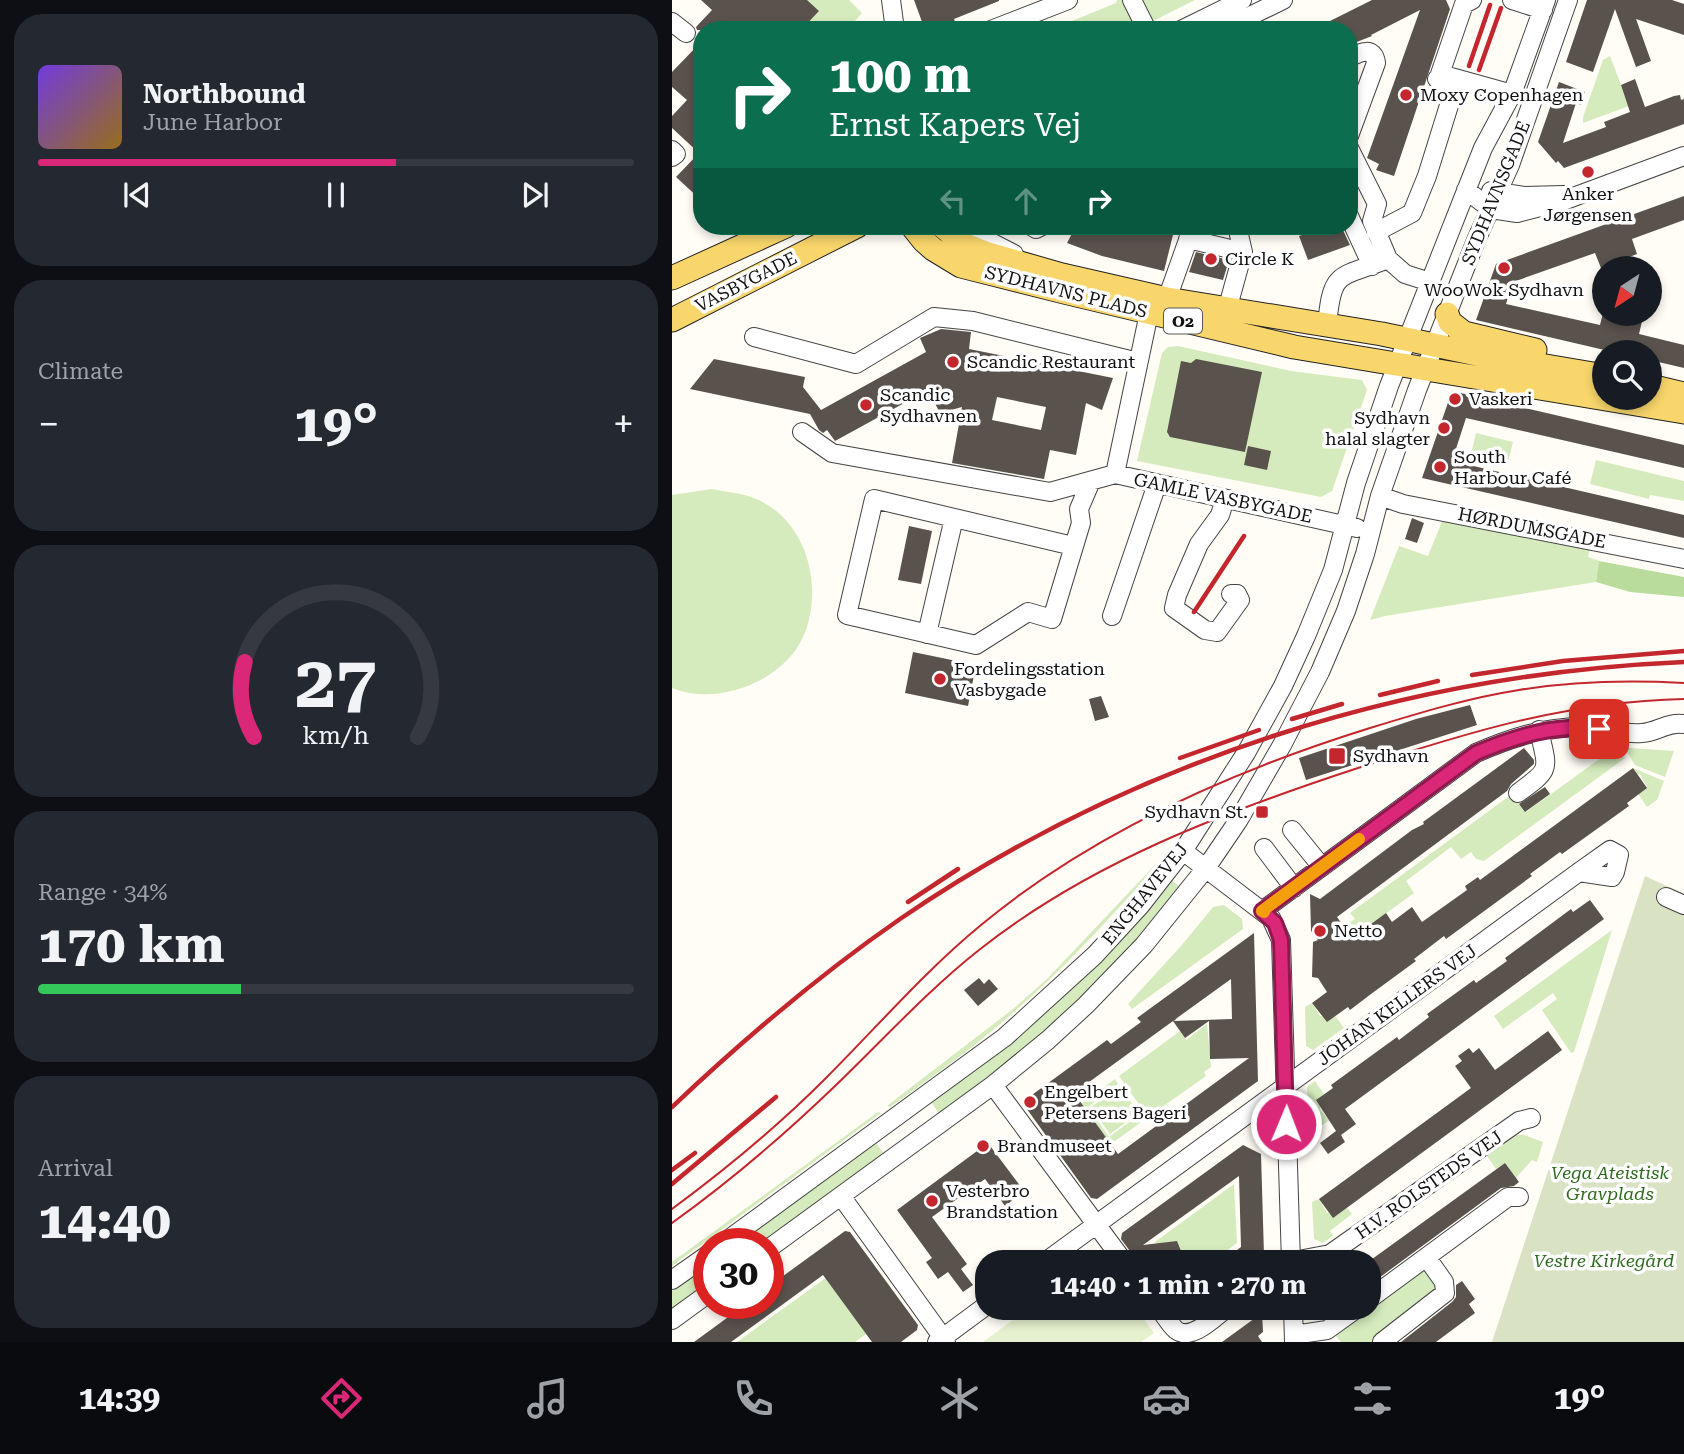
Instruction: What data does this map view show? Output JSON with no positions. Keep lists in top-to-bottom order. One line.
{"streets":{"main road":["VASBYGADE","SYDHAVNS PLADS","O2"],"street":["SYDHAVNSGADE","GAMLE VASBYGADE","HØRDUMSGADE","ENGHAVEVEJ","JOHAN KELLERS VEJ","H.V. ROLSTEDS VEJ"]},"crossings":[["SYDHAVNSGADE","SYDHAVNS PLADS"],["SYDHAVNSGADE","O2"],["SYDHAVNSGADE","ENGHAVEVEJ"],["SYDHAVNS PLADS","O2"],["SYDHAVNS PLADS","GAMLE VASBYGADE"],["SYDHAVNS PLADS","ENGHAVEVEJ"],["O2","ENGHAVEVEJ"],["GAMLE VASBYGADE","ENGHAVEVEJ"],["HØRDUMSGADE","ENGHAVEVEJ"]],"parks":["Vega Ateistisk Gravplads","Vestre Kirkegård"],"places":{"other":["Moxy Copenhagen","Anker Jørgensen","Circle K","WooWok Sydhavn","Scandic Restaurant","Vaskeri","Scandic Sydhavnen","Sydhavn halal slagter","South Harbour Café","Fordelingsstation Vasbygade","Netto","Engelbert Petersens Bageri","Brandmuseet","Vesterbro Brandstation"],"transit":["Sydhavn","Sydhavn St."]},"north":"bottom left","page":{"turn":["100 m","Ernst Kapers Vej"],"song":["Northbound","June Harbor"],"tile":["Climate",["Range · 34%","170 km"],["Arrival","14:40"]],"heat":["−","19°","+"],"limit":"30","trip":"14:40 · 1 min · 270 m","tabs":["14:39","19°"],"gauge":["27","km/h"]}}
